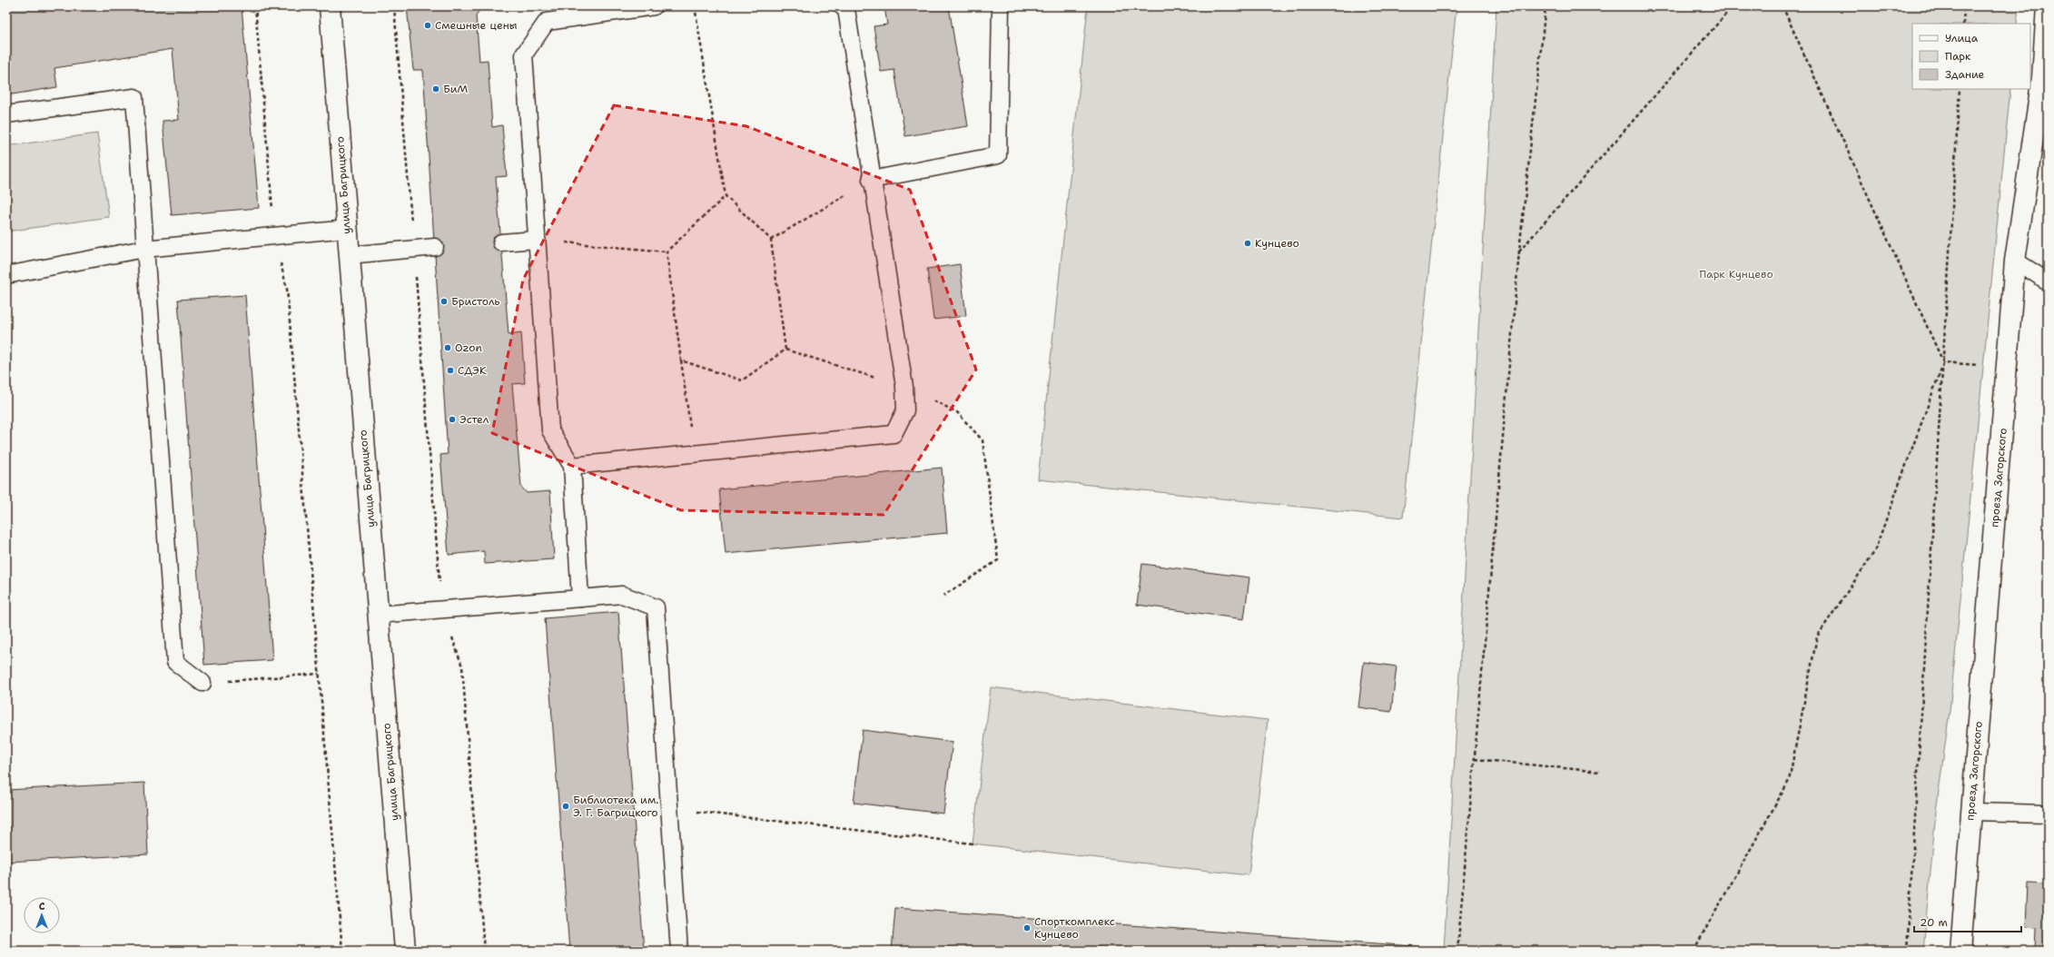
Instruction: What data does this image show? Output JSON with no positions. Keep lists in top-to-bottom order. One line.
{"streets":{"street":["улица Багрицкого","проезд Загорского"]},"parks":["Парк Кунцево"],"places":["Смешные цены","БиМ","Кунцево","Бристоль","Ozon","СДЭК","Эстел","Библиотека им. Э. Г. Багрицкого","Спорткомплекс Кунцево"],"legend":["Улица","Парк","Здание"],"scale_bar":"20 m","north":"top"}
